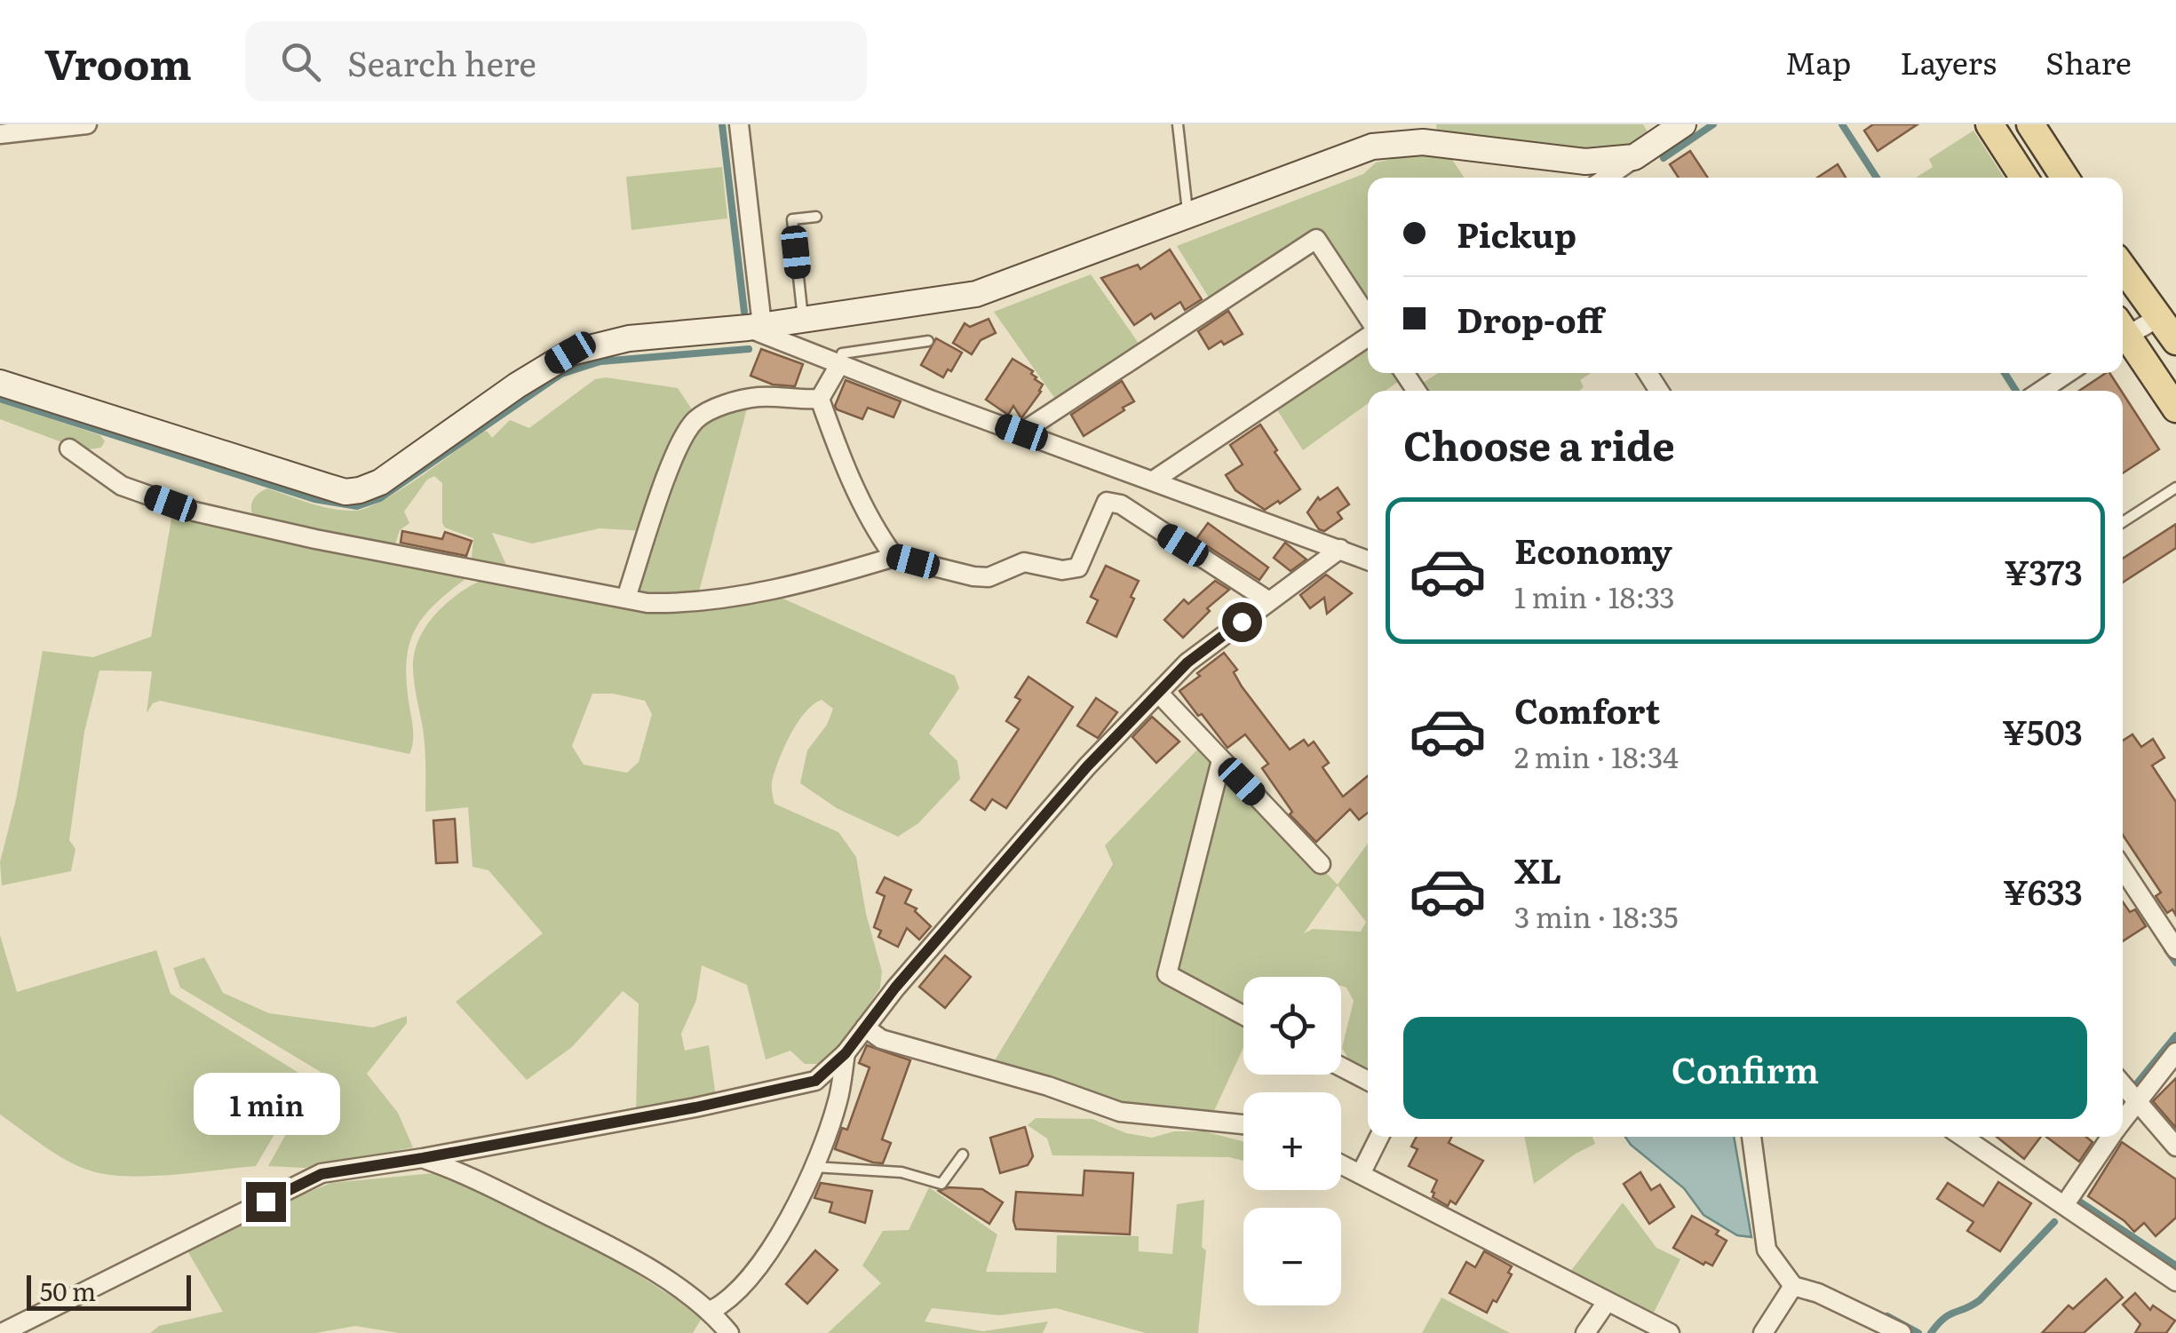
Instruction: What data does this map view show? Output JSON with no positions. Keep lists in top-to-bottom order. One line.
{"scale_bar":"50 m","page":{"header":"Vroom","search":"Search here","nav":["Map","Layers","Share"],"banner":["Pickup","Drop-off"],"heading":"Choose a ride","list":[{"name":"Economy","note":"1 min · 18:33","value":"¥373"},{"name":"Comfort","note":"2 min · 18:34","value":"¥503"},{"name":"XL","note":"3 min · 18:35","value":"¥633"}],"map_buttons":["+","−"],"buttons":"Confirm","bubble":"1 min","scale":"50 m"}}
